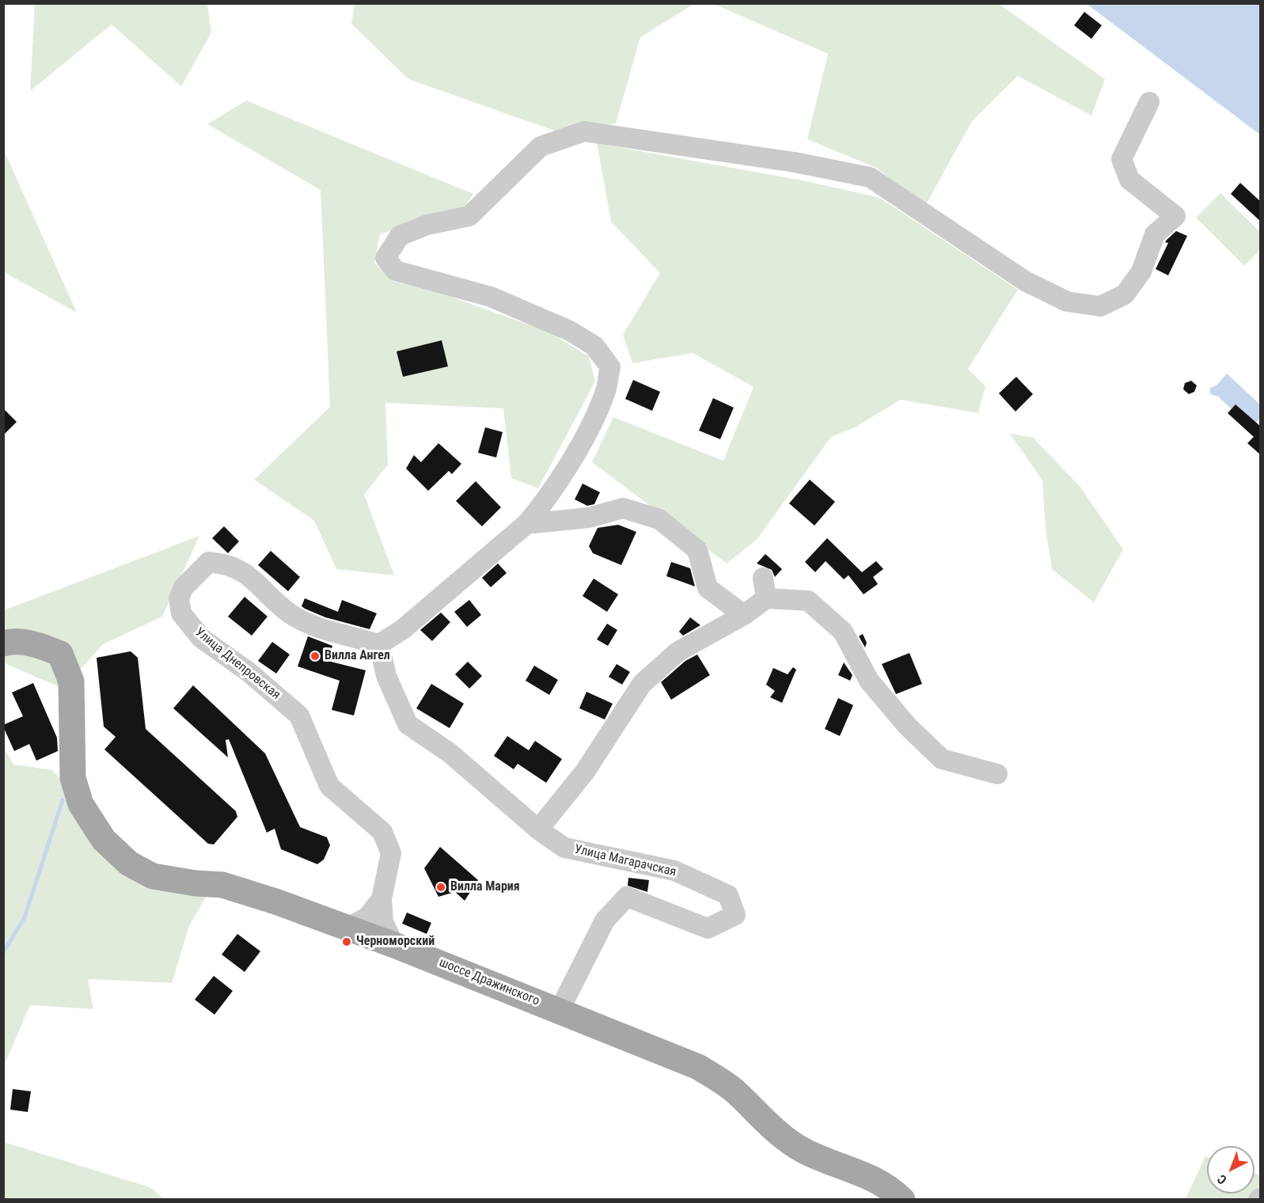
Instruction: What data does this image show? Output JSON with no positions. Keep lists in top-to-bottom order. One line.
{"streets":{"main road":["шоссе Дражинского"],"street":["Улица Днепровская","Улица Магарачская"]},"crossings":[["Улица Днепровская","Улица Магарачская"],["Улица Днепровская","шоссе Дражинского"],["Улица Магарачская","шоссе Дражинского"]],"places":["Вилла Ангел","Вилла Мария","Черноморский"],"north":"bottom left"}
